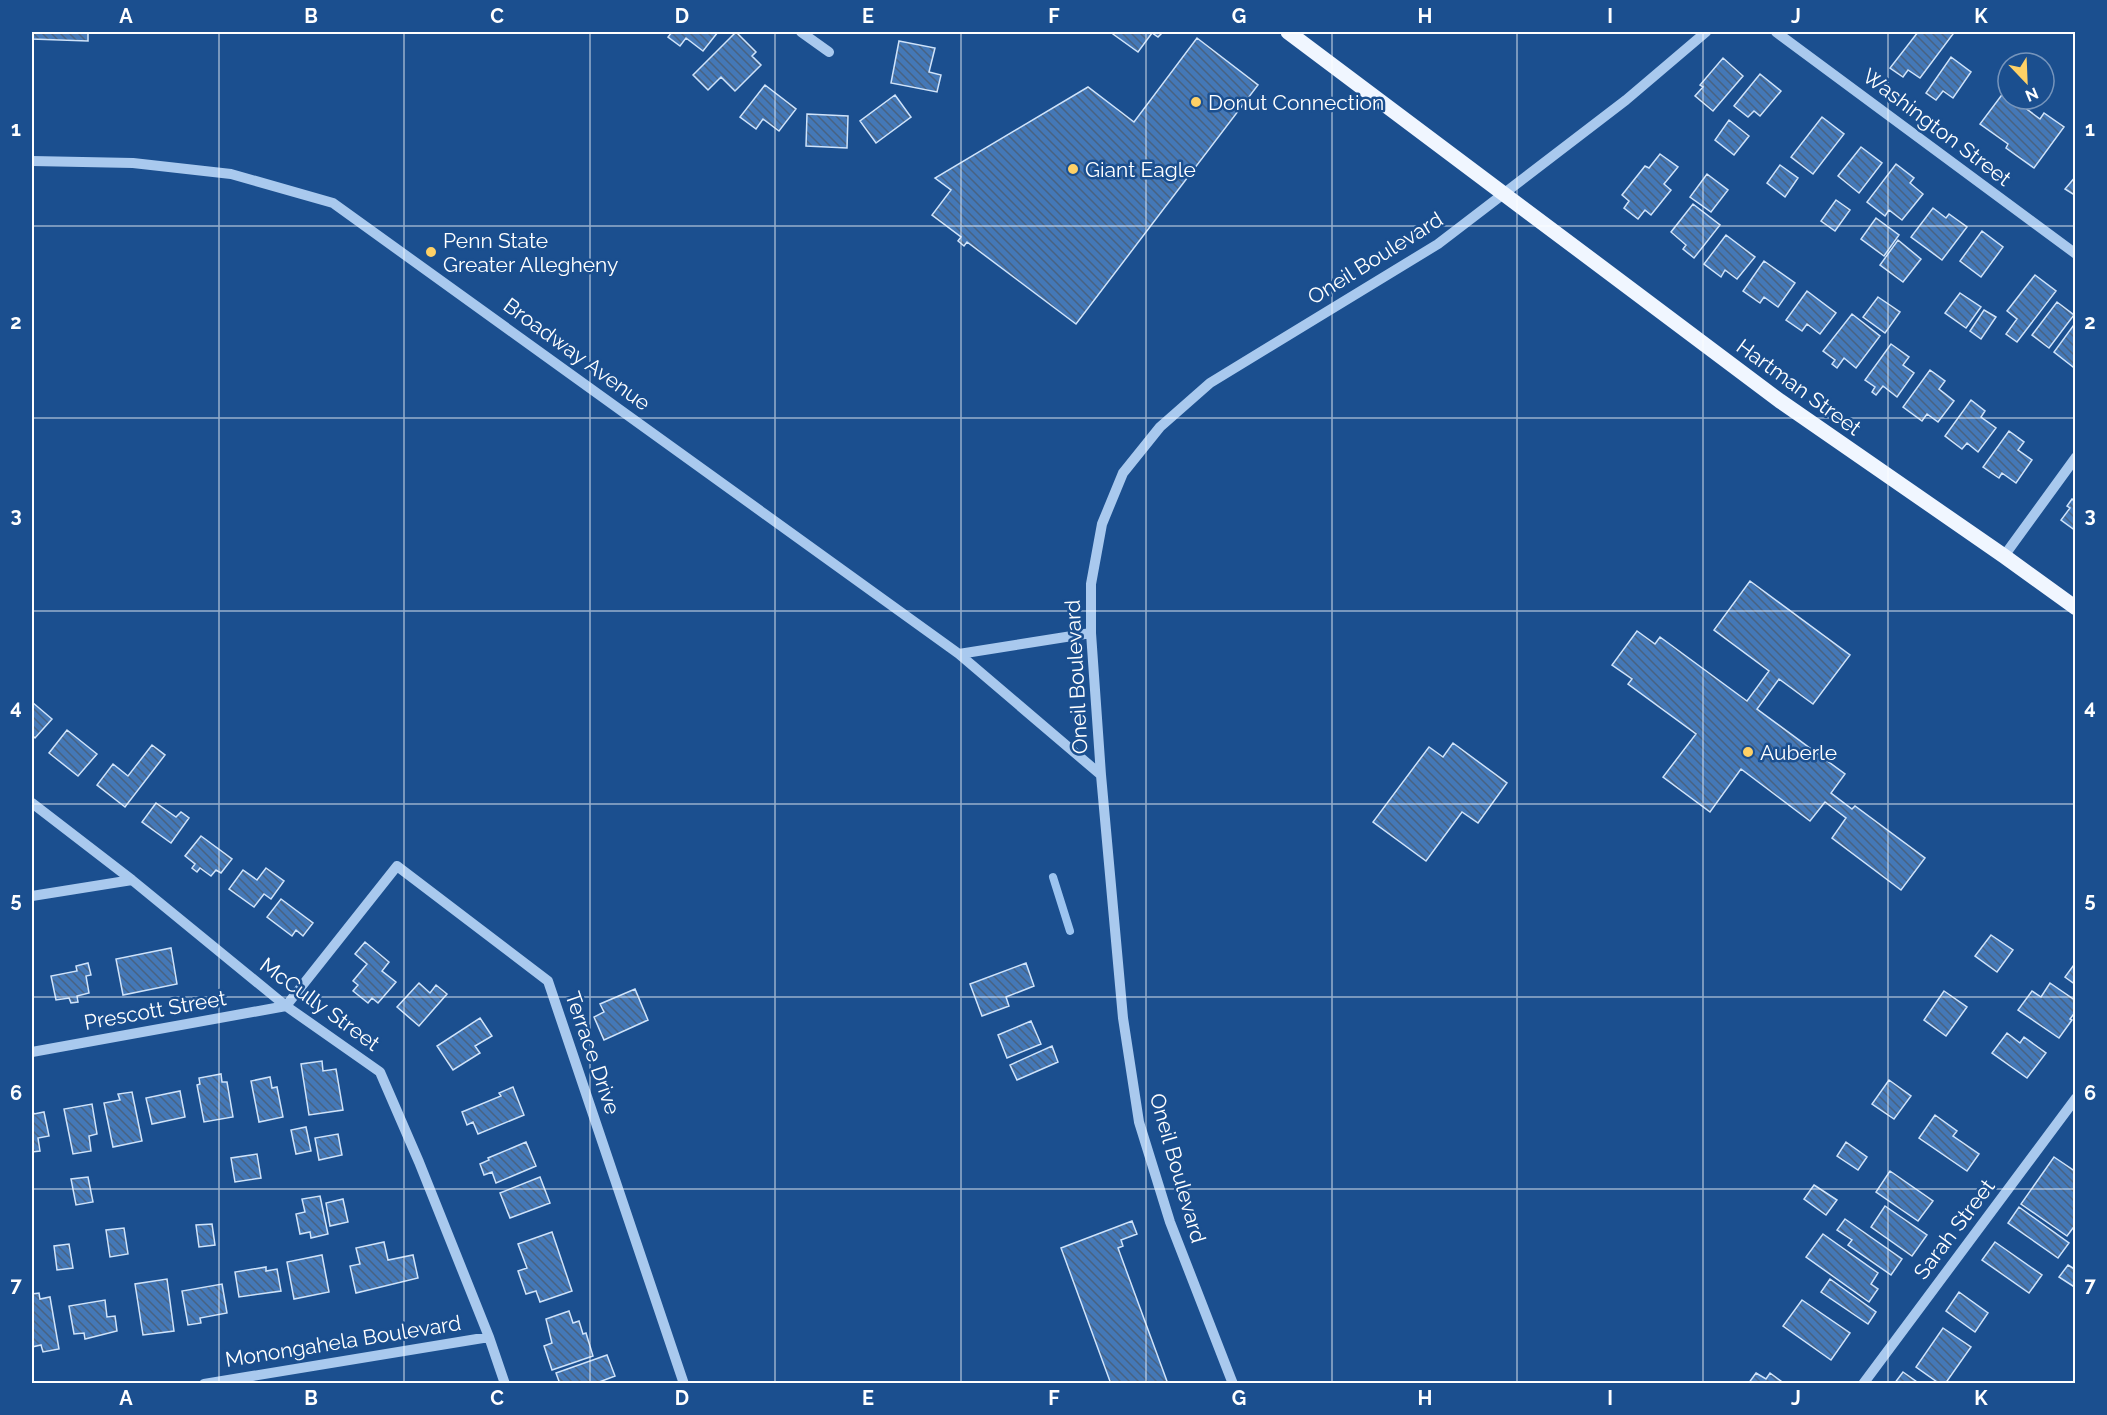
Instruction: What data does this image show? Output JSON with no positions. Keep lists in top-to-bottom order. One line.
{"streets":{"main road":["Hartman Street"],"street":["Washington Street","Oneil Boulevard","Broadway Avenue","McCully Street","Prescott Street","Terrace Drive","Sarah Street","Monongahela Boulevard"]},"crossings":[["Oneil Boulevard","Broadway Avenue"],["Oneil Boulevard","Hartman Street"],["McCully Street","Prescott Street"],["McCully Street","Terrace Drive"],["McCully Street","Monongahela Boulevard"],["Prescott Street","Terrace Drive"]],"places":["Donut Connection","Giant Eagle","Penn State Greater Allegheny","Auberle"],"north":"bottom right","grid":{"columns":["A","B","C","D","E","F","G","H","I","J","K"],"rows":["1","2","3","4","5","6","7"]}}
